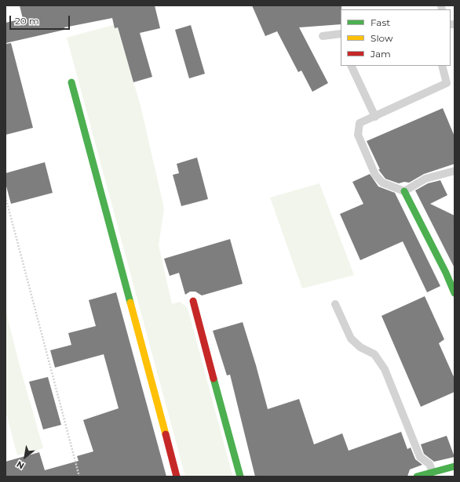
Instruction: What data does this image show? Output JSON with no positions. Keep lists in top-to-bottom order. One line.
{"legend":["Fast","Slow","Jam"],"scale_bar":"20 m","north":"bottom left"}
